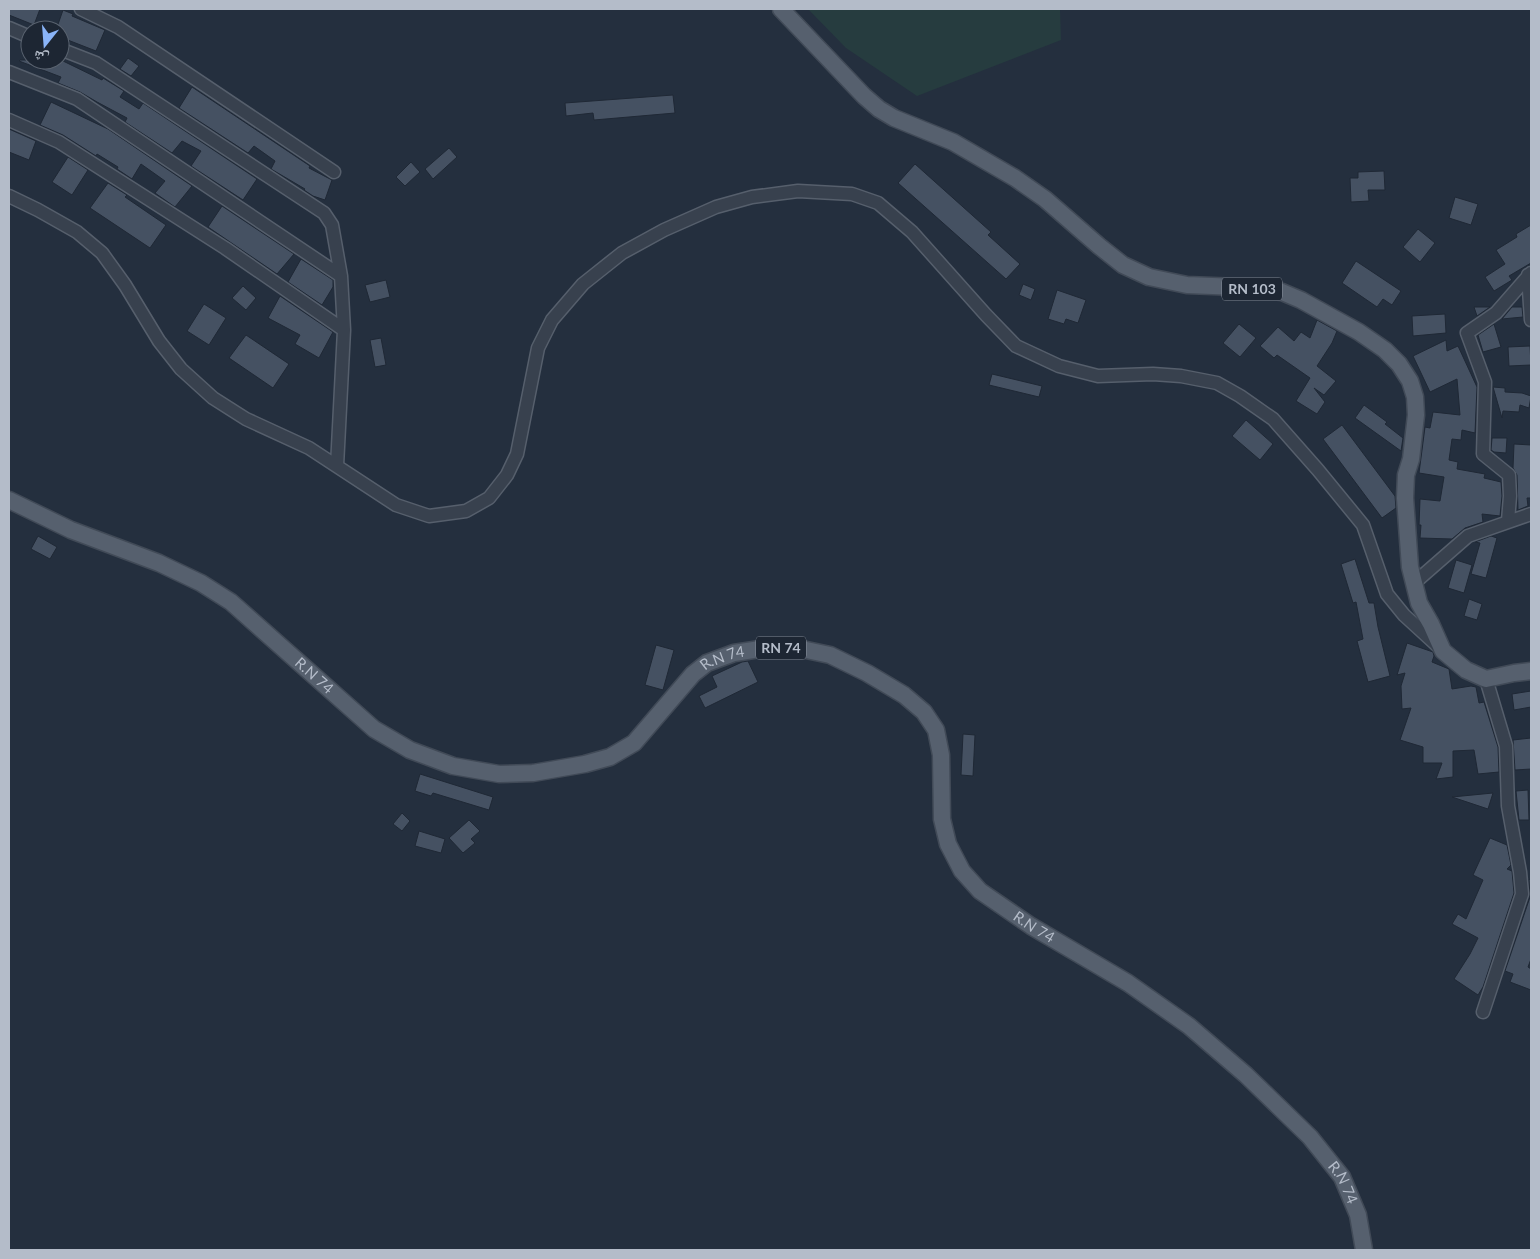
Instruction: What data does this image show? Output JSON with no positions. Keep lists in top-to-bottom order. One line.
{"streets":{"main road":["RN 103","RN 74","R.N 74"]},"north":"bottom"}
